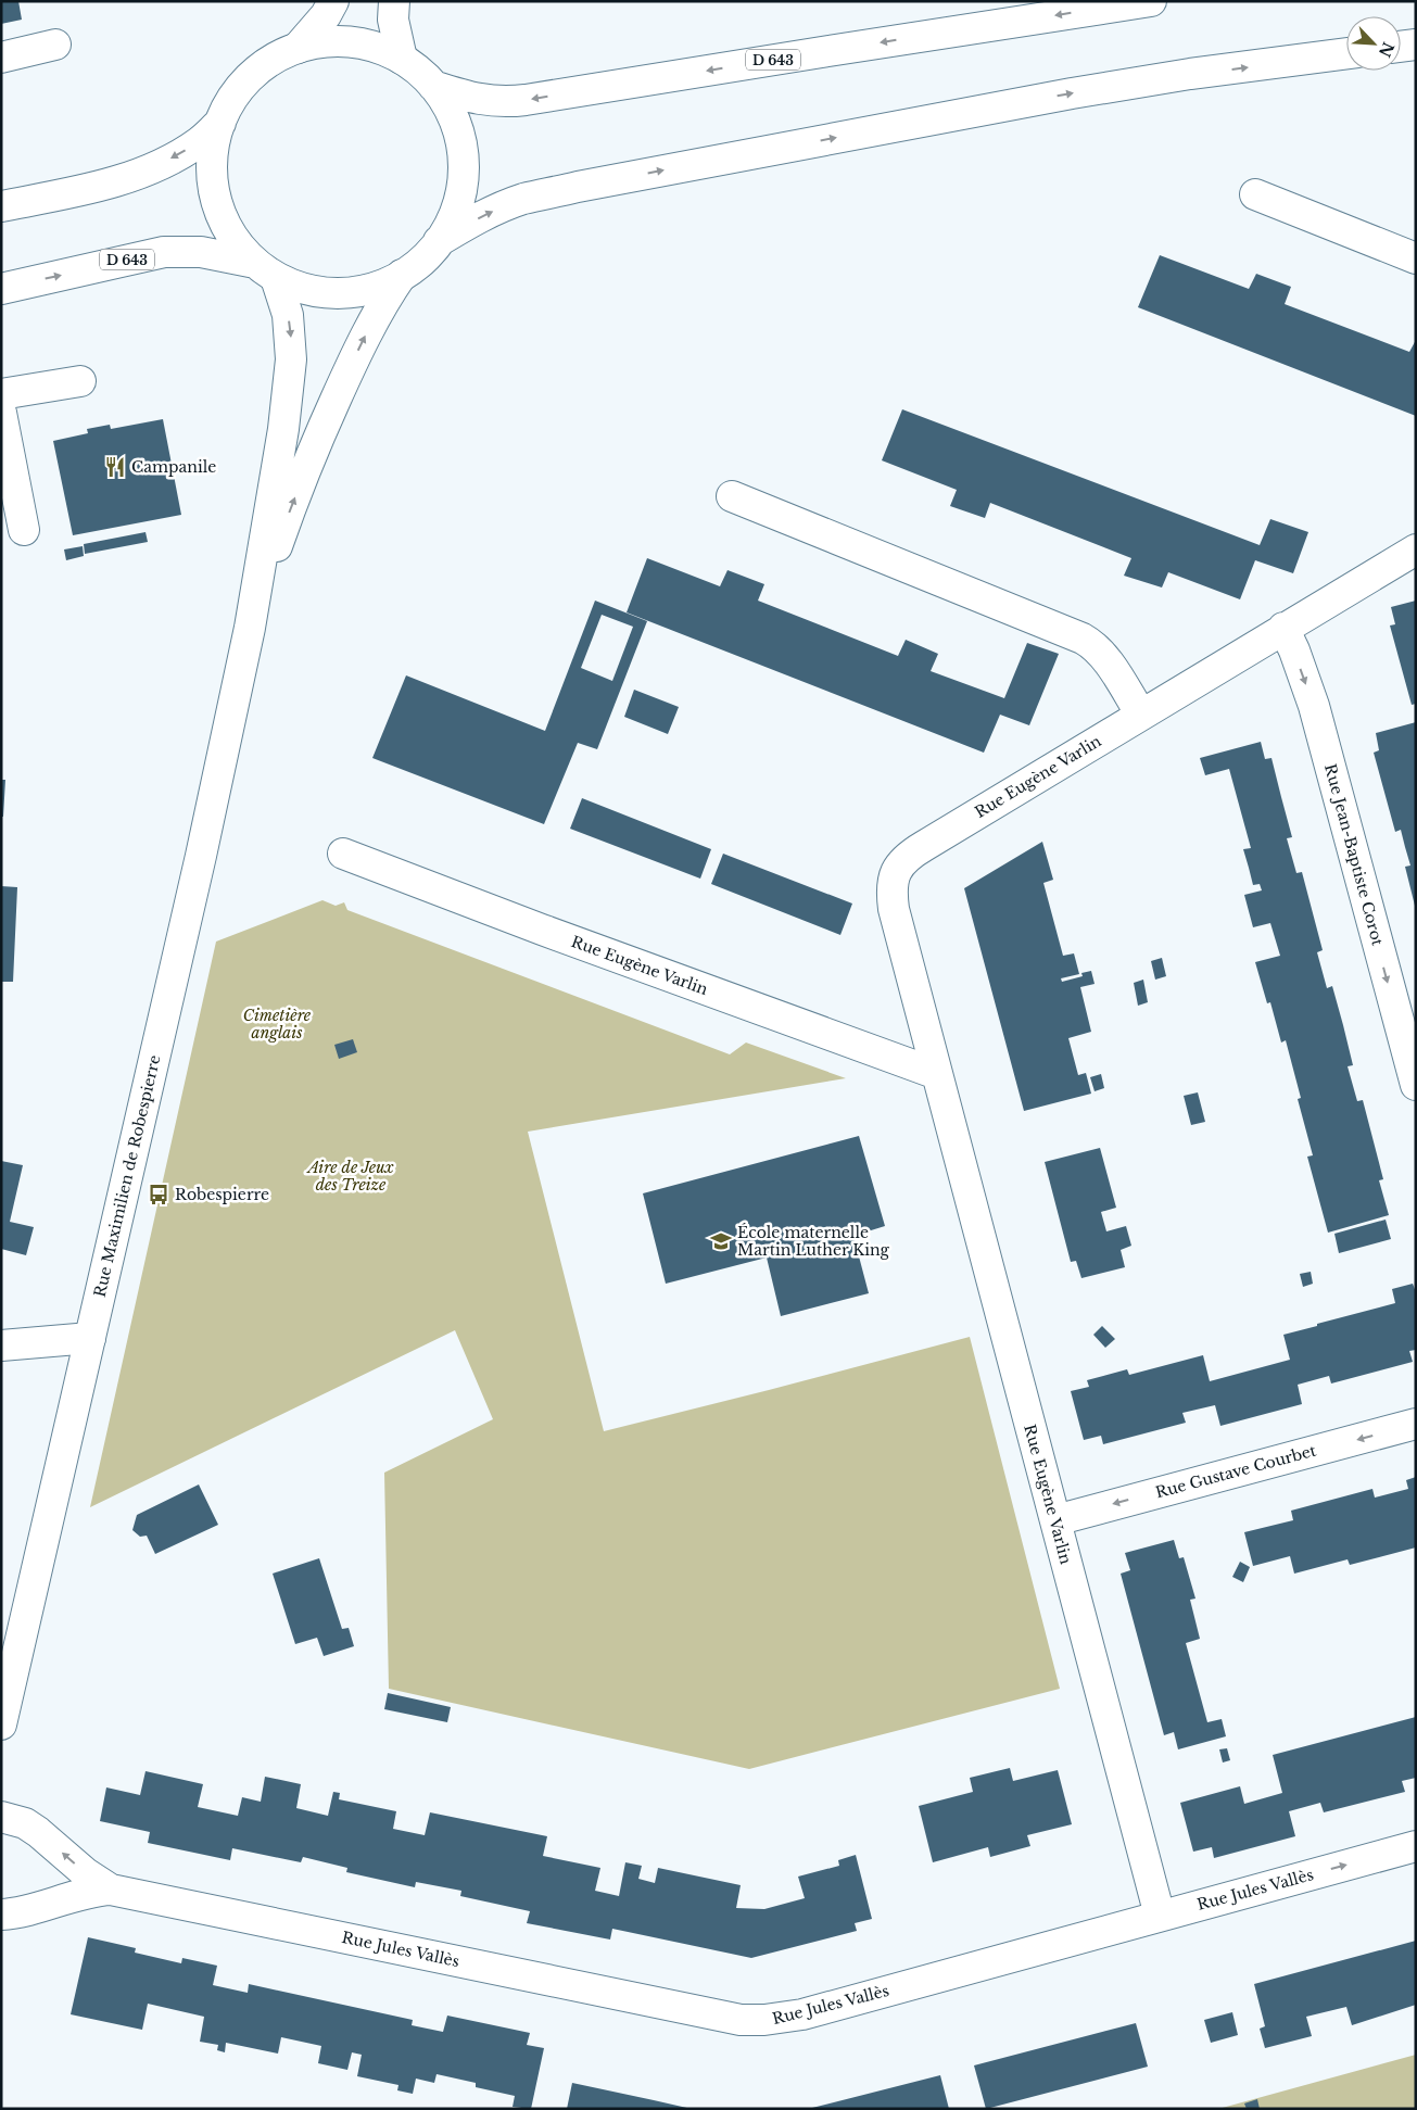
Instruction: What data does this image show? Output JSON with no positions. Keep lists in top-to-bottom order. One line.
{"streets":{"main road":["D 643","Rue Eugène Varlin","Rue Jean-Baptiste Corot","Rue Maximilien de Robespierre","Rue Gustave Courbet","Rue Jules Vallès"]},"crossings":[["D 643","Rue Maximilien de Robespierre"],["Rue Eugène Varlin","Rue Jean-Baptiste Corot"],["Rue Eugène Varlin","Rue Gustave Courbet"],["Rue Eugène Varlin","Rue Jules Vallès"]],"one_way":["Rue Jean-Baptiste Corot","Rue Gustave Courbet"],"parks":["Cimetière anglais","Aire de Jeux des Treize"],"places":{"restaurant":["Campanile"],"bus stop":["Robespierre"],"school or university":["École maternelle Martin Luther King"]},"north":"bottom right"}
